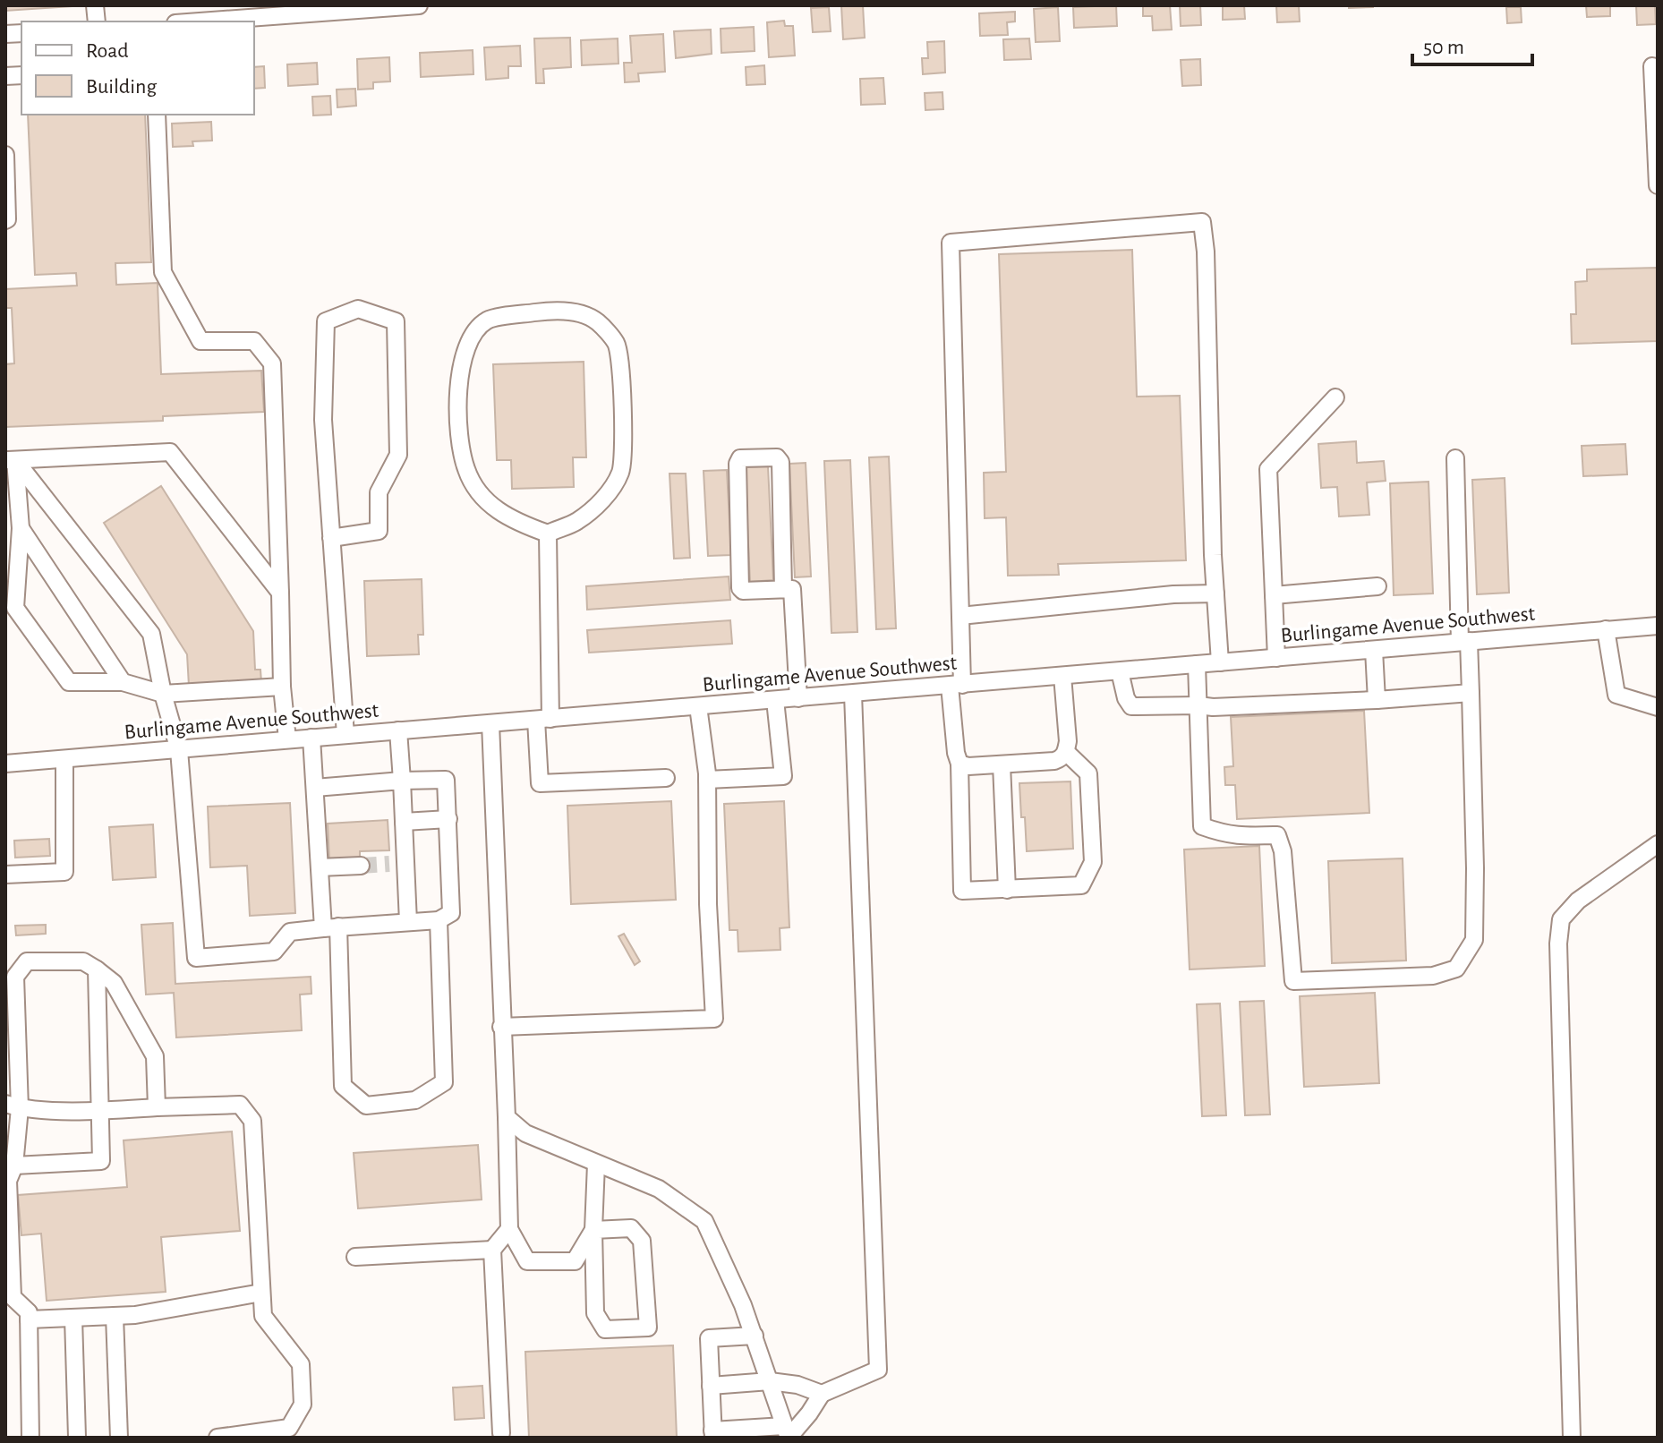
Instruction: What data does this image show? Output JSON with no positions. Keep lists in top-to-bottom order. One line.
{"streets":{"street":["Burlingame Avenue Southwest"]},"legend":["Road","Building"],"scale_bar":"50 m"}
